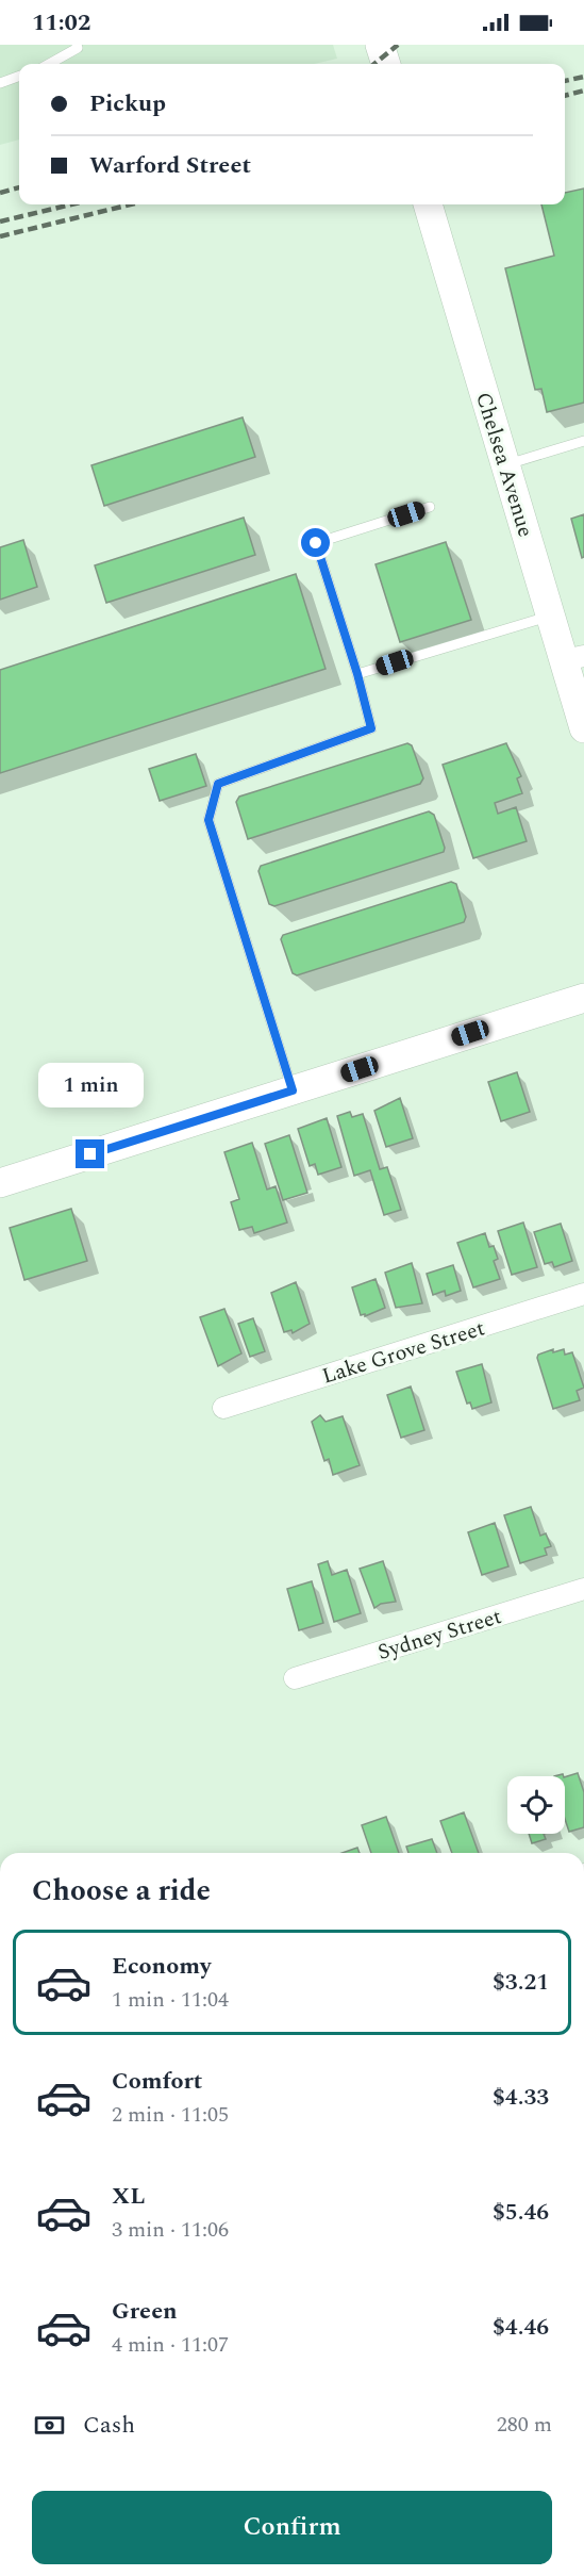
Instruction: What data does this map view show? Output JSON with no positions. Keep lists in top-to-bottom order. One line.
{"streets":{"main road":["Chelsea Avenue"],"street":["Lake Grove Street","Sydney Street"]},"page":{"status":"11:02","banner":["Pickup","Warford Street"],"bubble":"1 min","heading":"Choose a ride","list":[{"name":"Economy","note":"1 min · 11:04","value":"$3.21"},{"name":"Comfort","note":"2 min · 11:05","value":"$4.33"},{"name":"XL","note":"3 min · 11:06","value":"$5.46"},{"name":"Green","note":"4 min · 11:07","value":"$4.46"}],"pay":["Cash","280 m"],"buttons":"Confirm"}}
